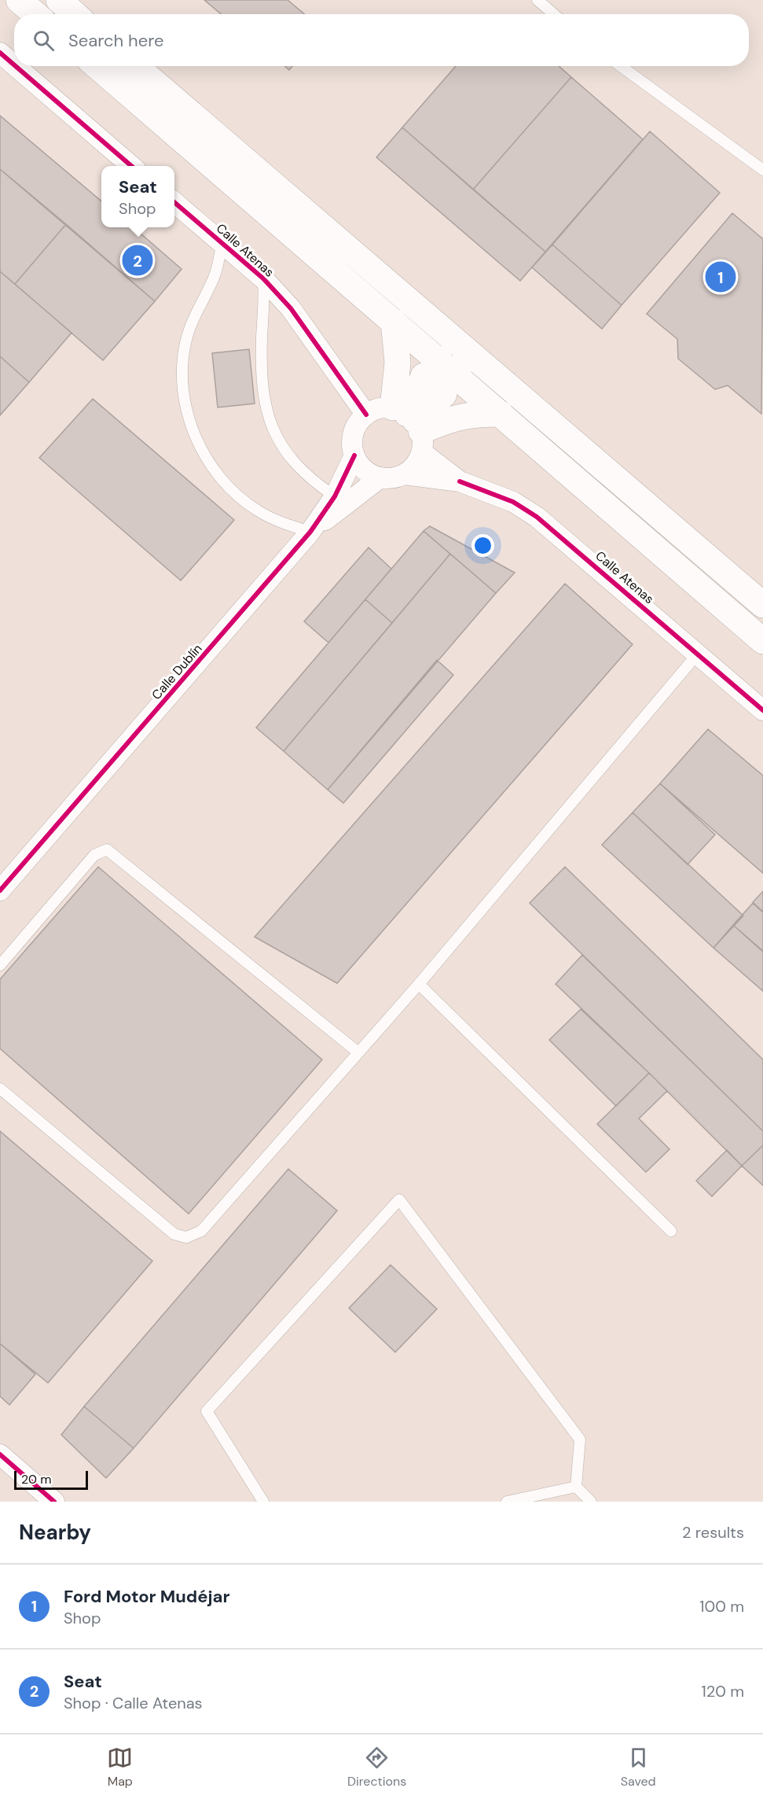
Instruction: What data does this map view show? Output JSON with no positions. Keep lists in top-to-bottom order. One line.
{"streets":{"street":["Calle Atenas","Calle Dublín"]},"crossings":[["Calle Atenas","Calle Dublín"]],"scale_bar":"20 m","page":{"search":"Search here","popup":["Seat","Shop"],"pins":["2","1"],"scale":"20 m","heading":["Nearby","2 results"],"list":[{"mark":"1","name":"Ford Motor Mudéjar","note":"Shop","value":"100 m"},{"mark":"2","name":"Seat","note":"Shop · Calle Atenas","value":"120 m"}],"nav":["Map","Directions","Saved"]}}
